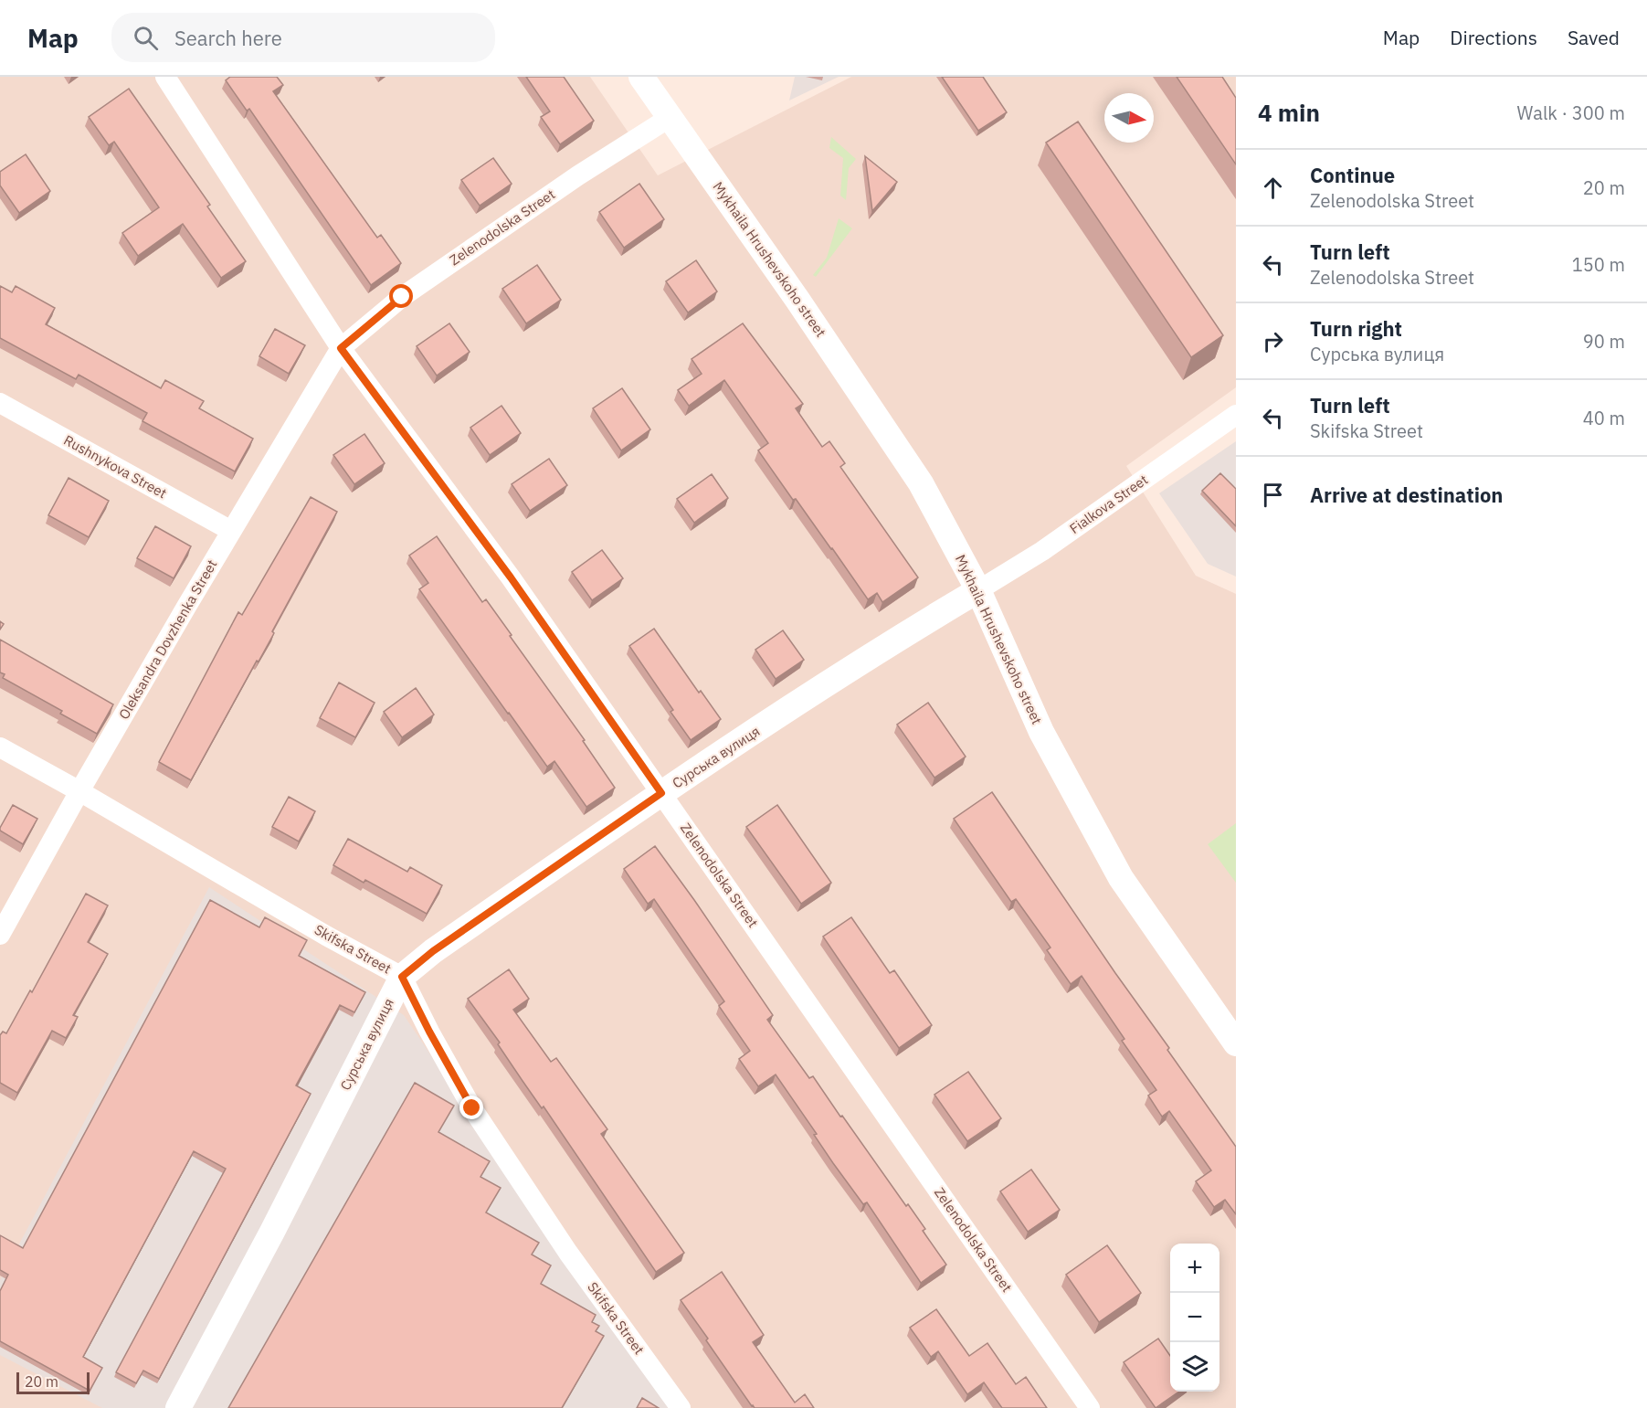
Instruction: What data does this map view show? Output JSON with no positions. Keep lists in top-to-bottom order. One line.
{"streets":{"street":["Zelenodolska Street","Mykhaila Hrushevskoho street","Rushnykova Street","Fialkova Street","Oleksandra Dovzhenka Street","Сурська вулиця","Skifska Street"]},"crossings":[["Zelenodolska Street","Mykhaila Hrushevskoho street"],["Zelenodolska Street","Oleksandra Dovzhenka Street"],["Zelenodolska Street","Сурська вулиця"],["Mykhaila Hrushevskoho street","Fialkova Street"],["Mykhaila Hrushevskoho street","Сурська вулиця"],["Rushnykova Street","Oleksandra Dovzhenka Street"],["Fialkova Street","Сурська вулиця"],["Oleksandra Dovzhenka Street","Skifska Street"],["Сурська вулиця","Skifska Street"]],"scale_bar":"20 m","north":"right","page":{"header":"Map","search":"Search here","nav":["Map","Directions","Saved"],"heading":["4 min","Walk · 300 m"],"list":[["Continue","Zelenodolska Street","20 m"],["Turn left","Zelenodolska Street","150 m"],["Turn right","Сурська вулиця","90 m"],["Turn left","Skifska Street","40 m"],"Arrive at destination"],"map_buttons":["+","−"],"scale":"20 m"}}
